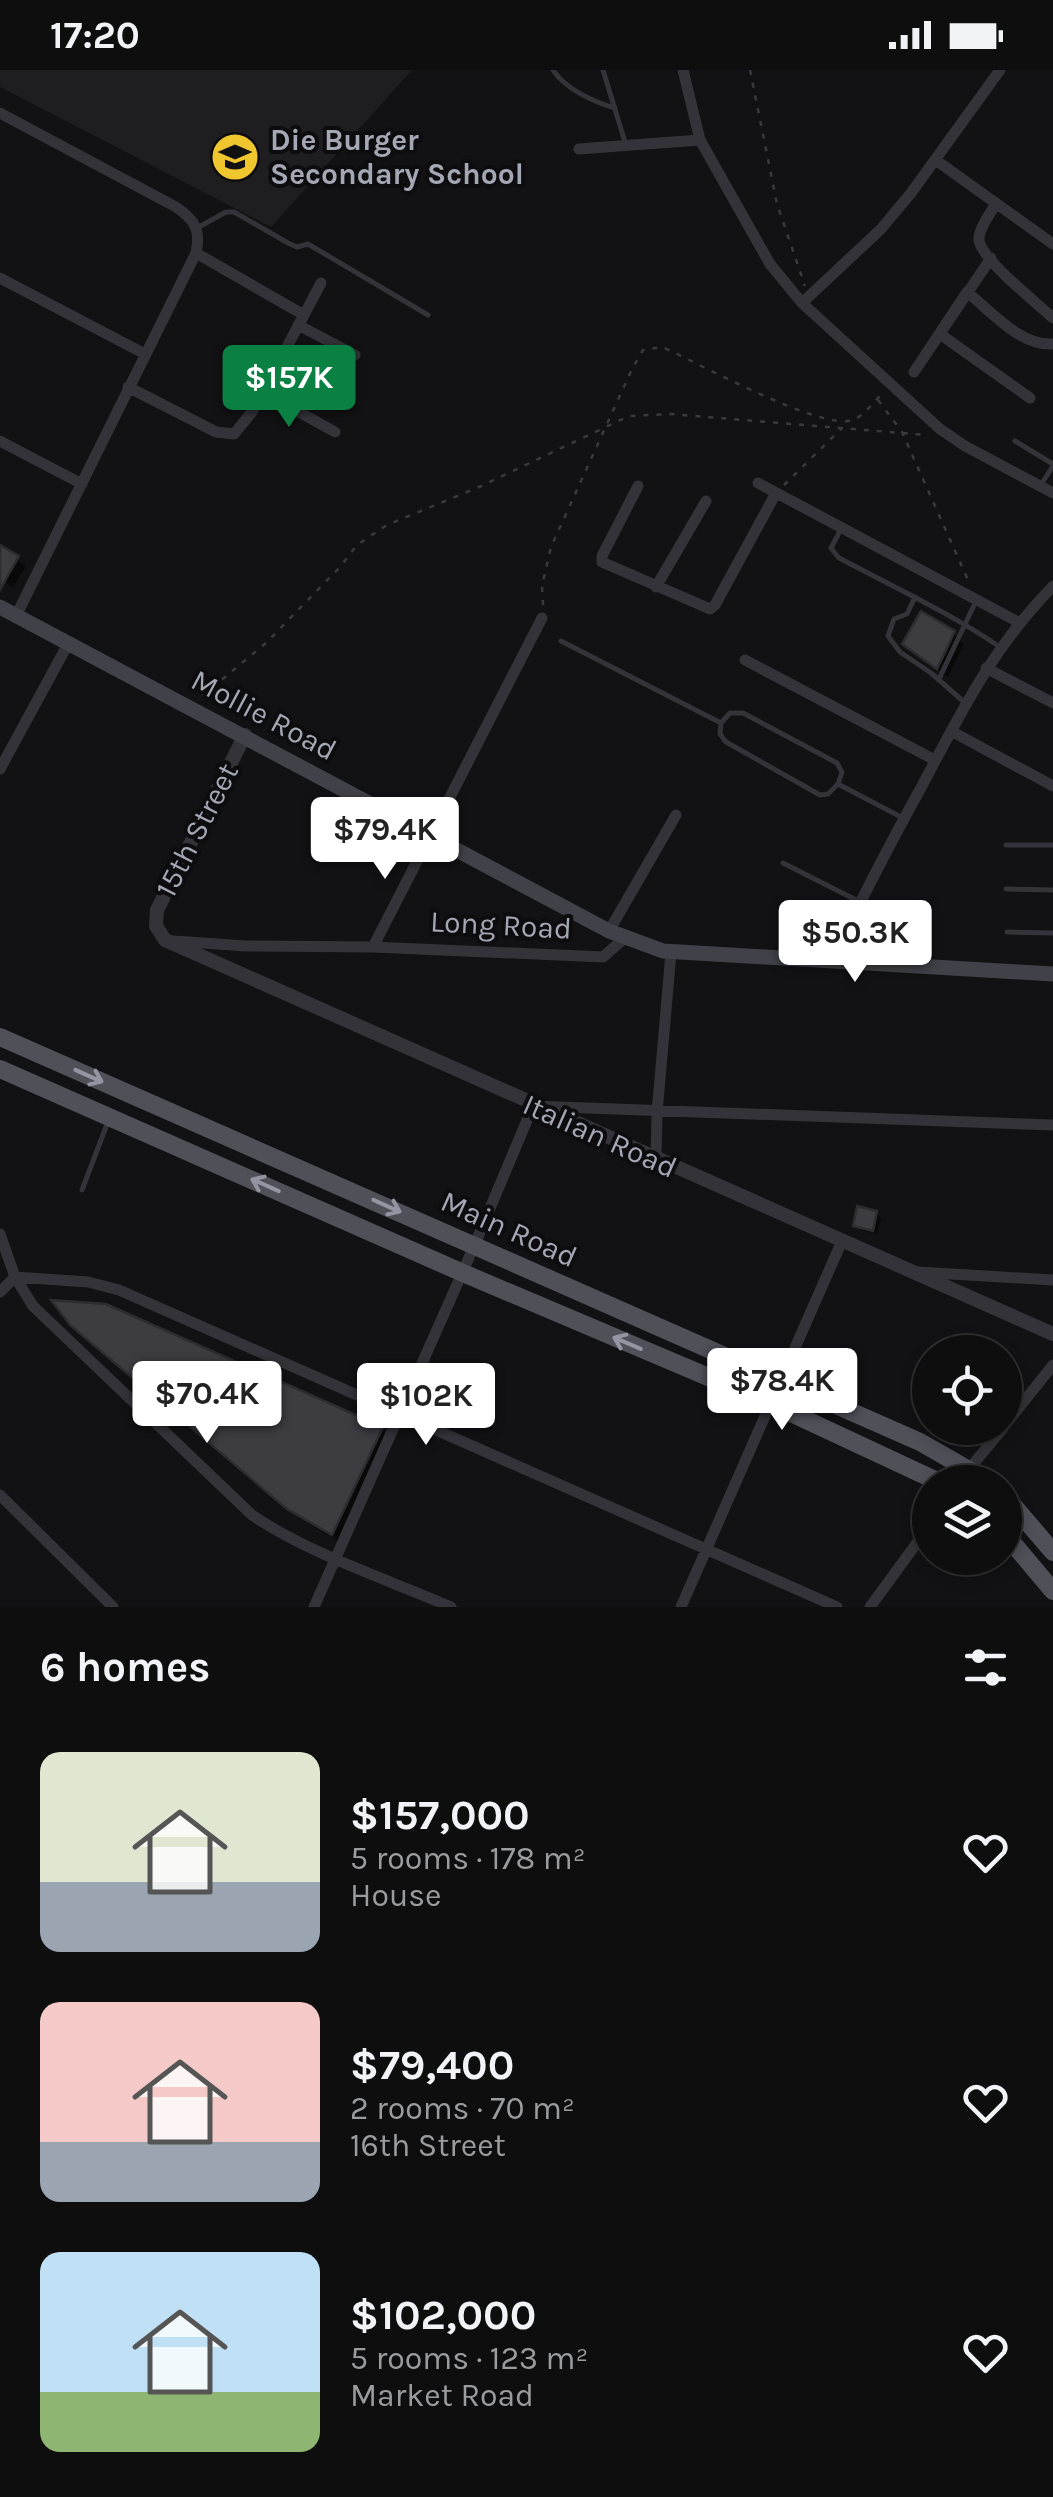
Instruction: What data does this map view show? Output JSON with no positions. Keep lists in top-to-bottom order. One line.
{"streets":{"main road":["Mollie Road","Main Road"],"street":["15th Street","Long Road","Italian Road"]},"crossings":[["Mollie Road","15th Street"],["Mollie Road","Long Road"],["15th Street","Italian Road"],["Long Road","Italian Road"]],"places":{"school or university":["Die Burger Secondary School"]},"page":{"status":"17:20","price":["$157K","$79.4K","$50.3K","$78.4K","$70.4K","$102K"],"heading":"6 homes","list":[{"name":"$157,000","note":"5 rooms · 178 m² · House"},{"name":"$79,400","note":"2 rooms · 70 m² · 16th Street"},{"name":"$102,000","note":"5 rooms · 123 m² · Market Road"}]}}
